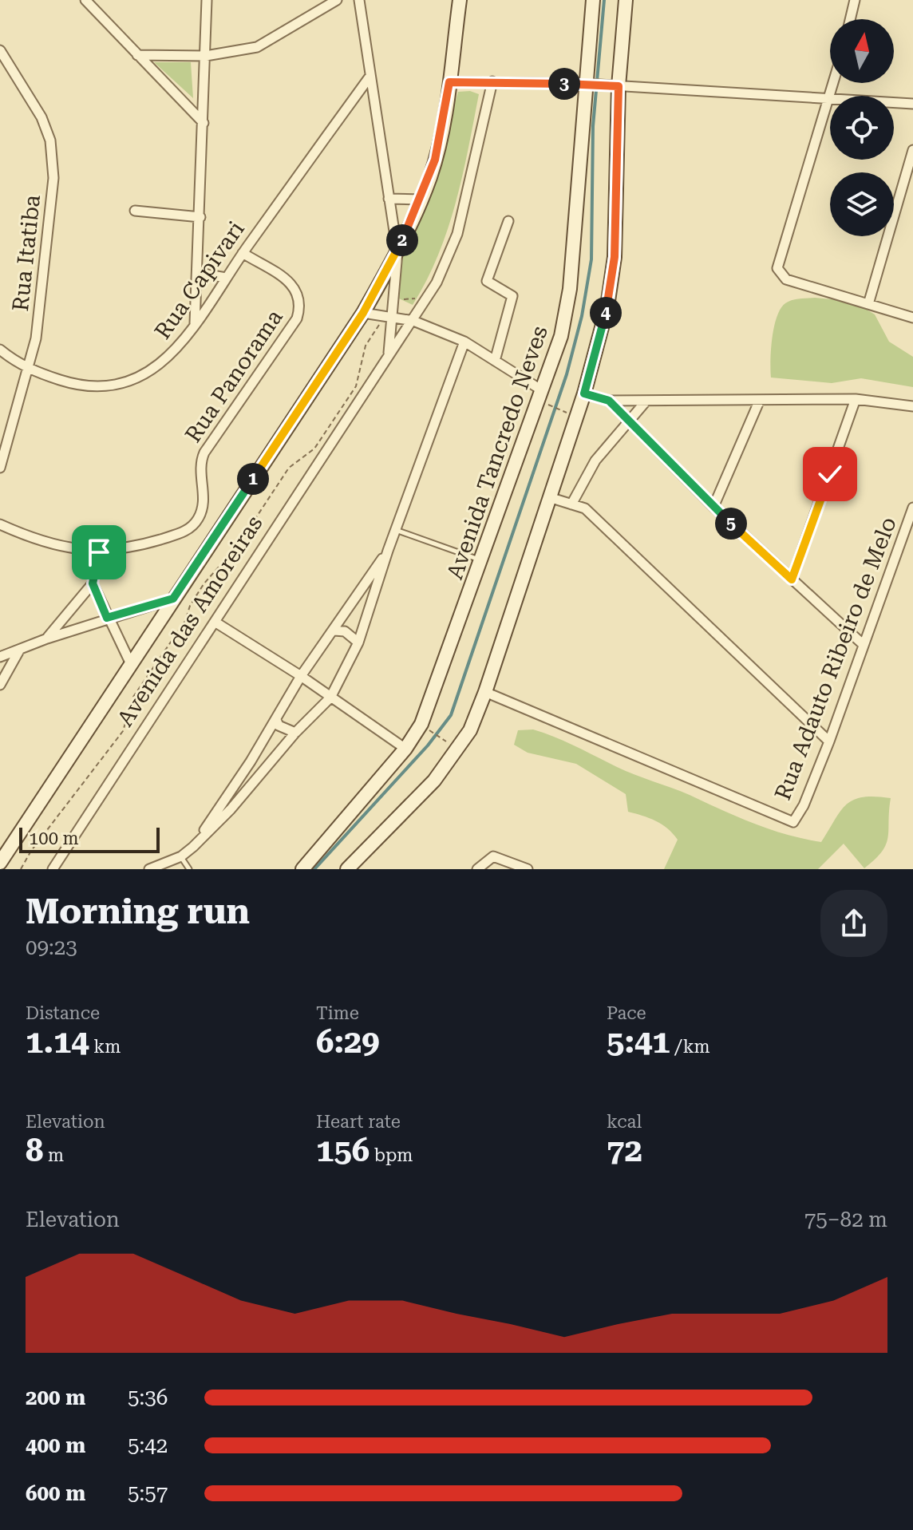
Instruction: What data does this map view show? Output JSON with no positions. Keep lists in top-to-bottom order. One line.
{"streets":{"main road":["Avenida Tancredo Neves","Avenida das Amoreiras"],"street":["Rua Itatiba","Rua Capivari","Rua Panorama","Rua Adauto Ribeiro de Melo"]},"crossings":[["Rua Itatiba","Rua Capivari"],["Rua Capivari","Rua Panorama"]],"scale_bar":"100 m","north":"top","page":{"pins":["3","2","4","1","5"],"scale":"100 m","heading":["Morning run","09:23"],"stats":[["Distance","1.14 km"],["Time","6:29"],["Pace","5:41 /km"],["Elevation","8 m"],["Heart rate","156 bpm"],["kcal","72"]],"chart":["Elevation","75–82 m"],"list":[{"name":"200 m","note":"5:36"},{"name":"400 m","note":"5:42"},{"name":"600 m","note":"5:57"}]}}
